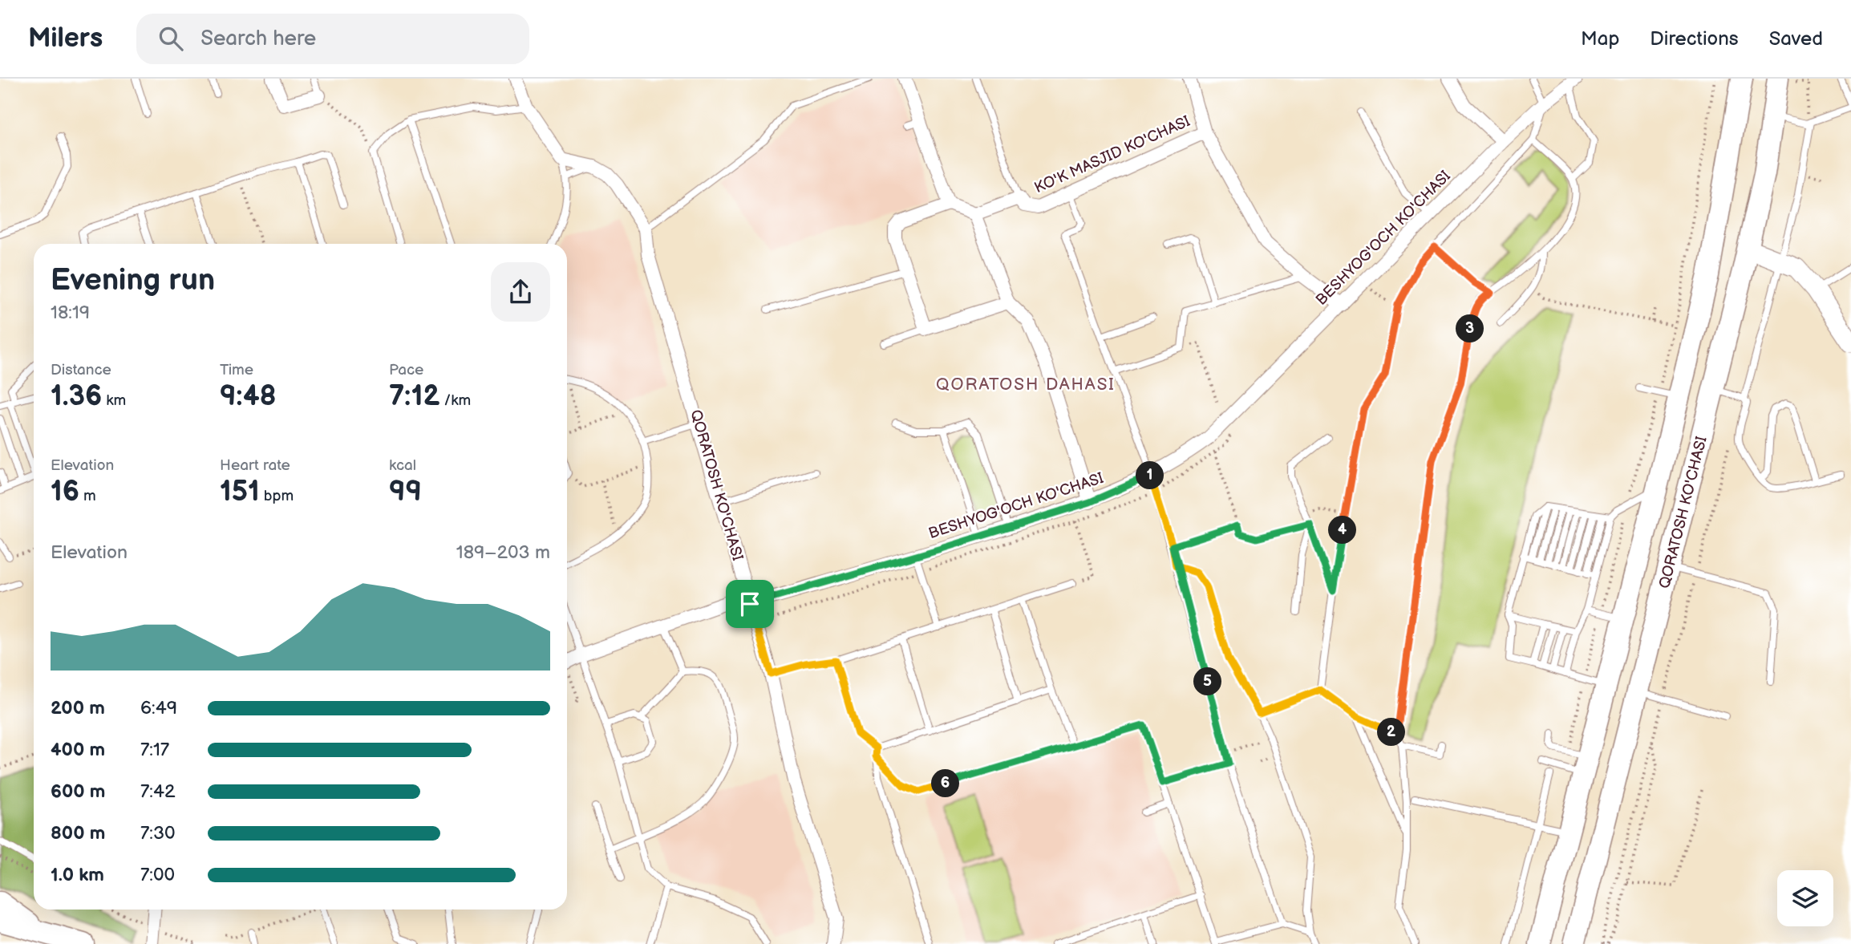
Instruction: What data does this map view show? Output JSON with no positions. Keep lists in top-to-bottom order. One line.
{"streets":{"main road":["QORATOSH KO'CHASI"],"street":["KO'K MASJID KO'CHASI","BESHYOG'OCH KO'CHASI"]},"crossings":[["BESHYOG'OCH KO'CHASI","QORATOSH KO'CHASI"]],"districts":["QORATOSH DAHASI"],"page":{"header":"Milers","search":"Search here","nav":["Map","Directions","Saved"],"heading":["Evening run","18:19"],"pins":["3","1","4","5","2","6"],"stats":[["Distance","1.36 km"],["Time","9:48"],["Pace","7:12 /km"],["Elevation","16 m"],["Heart rate","151 bpm"],["kcal","99"]],"chart":["Elevation","189–203 m"],"list":[{"name":"200 m","note":"6:49"},{"name":"400 m","note":"7:17"},{"name":"600 m","note":"7:42"},{"name":"800 m","note":"7:30"},{"name":"1.0 km","note":"7:00"}]}}
